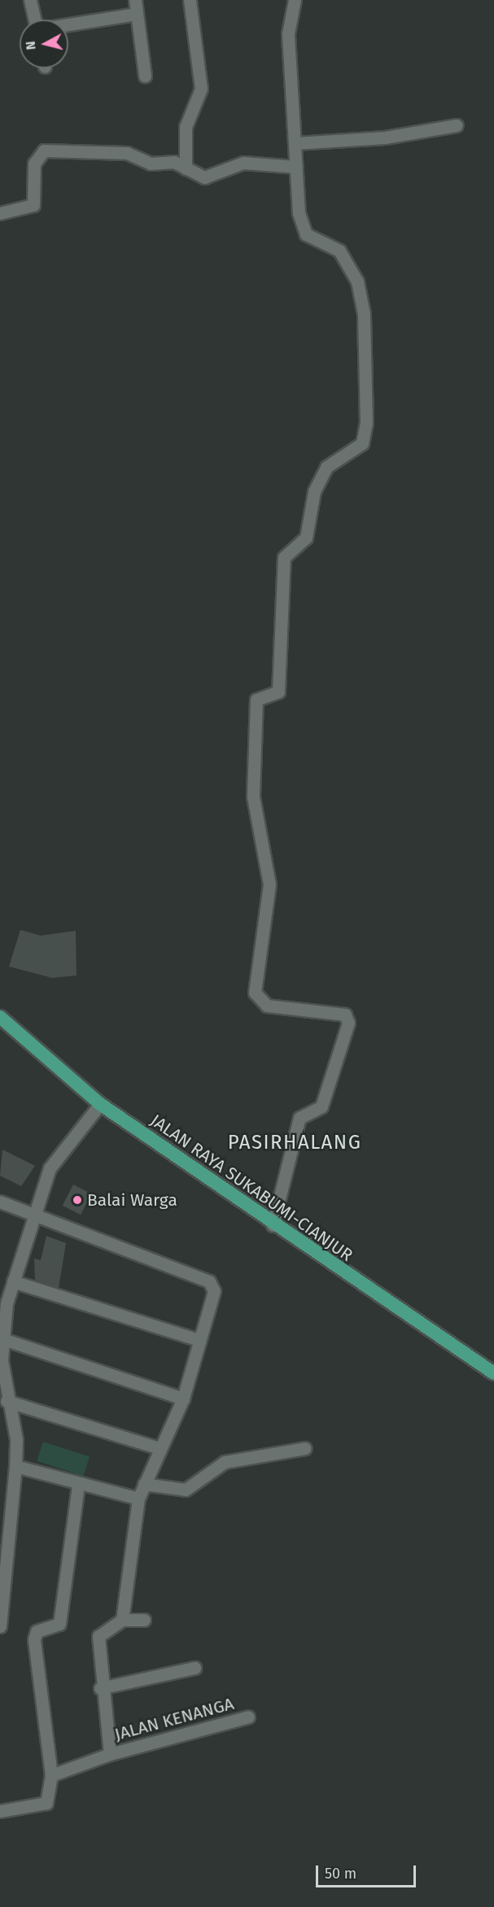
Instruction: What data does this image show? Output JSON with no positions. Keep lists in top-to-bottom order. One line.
{"streets":{"highway":["JALAN RAYA SUKABUMI-CIANJUR"],"street":["JALAN KENANGA"]},"districts":["PASIRHALANG"],"places":["Balai Warga"],"scale_bar":"50 m","north":"left"}
